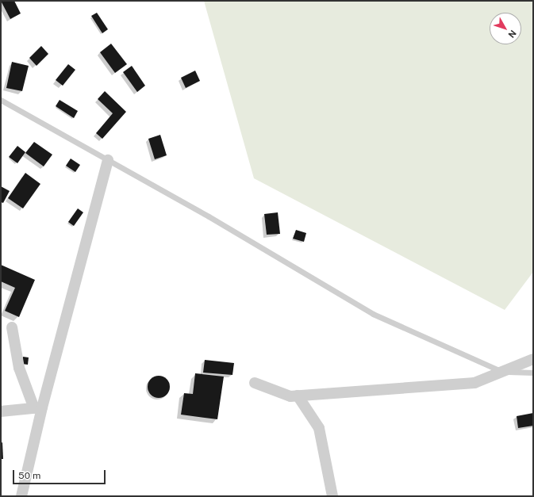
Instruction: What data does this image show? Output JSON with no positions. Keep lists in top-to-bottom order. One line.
{"scale_bar":"50 m","north":"bottom right"}
